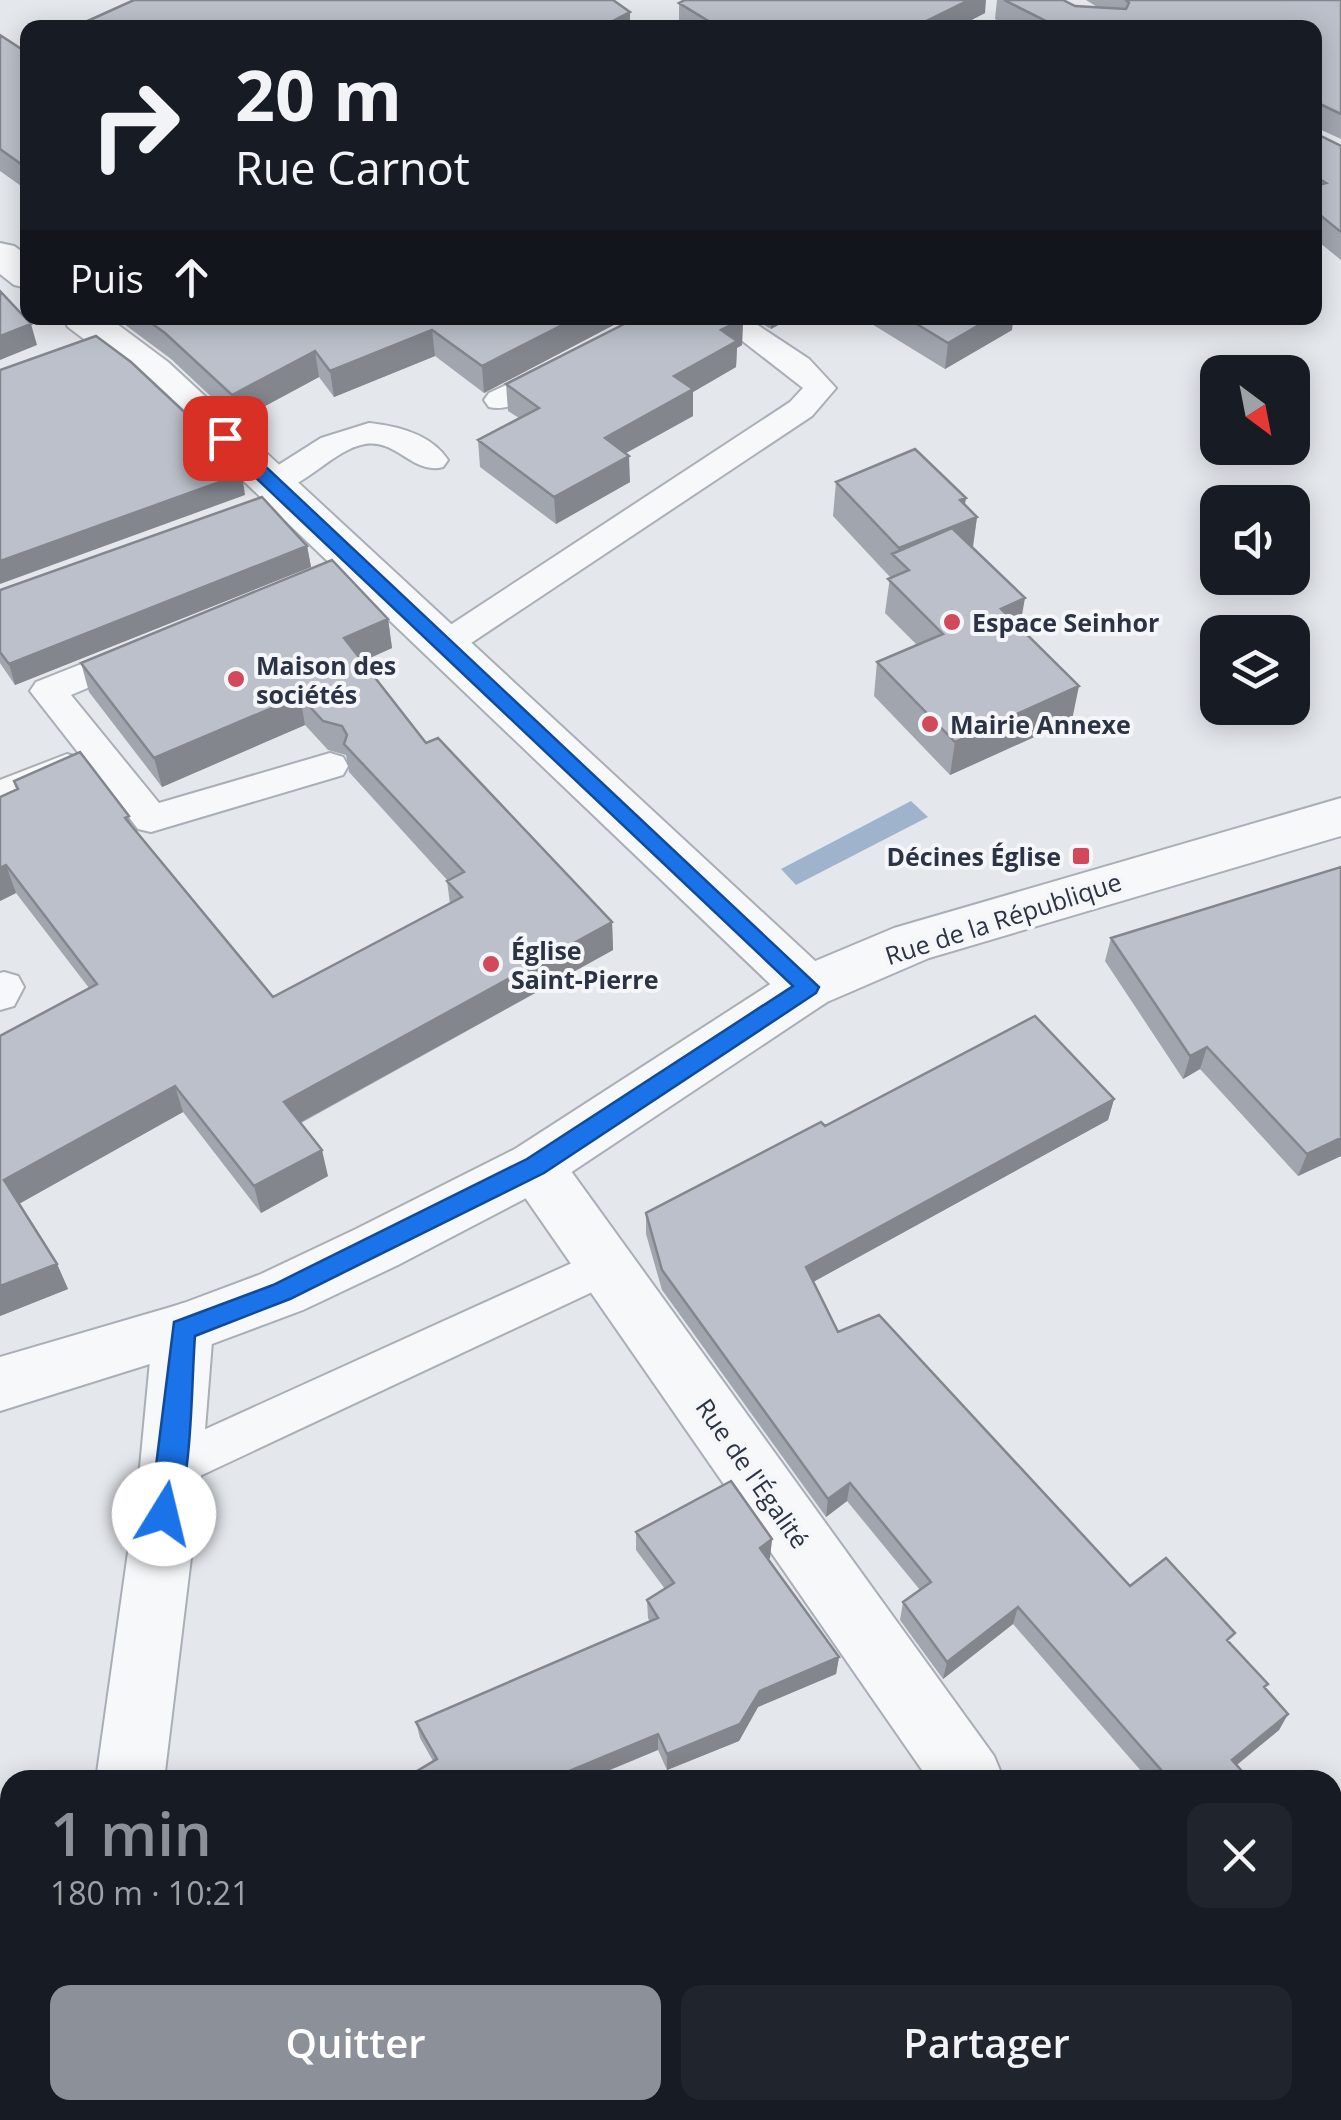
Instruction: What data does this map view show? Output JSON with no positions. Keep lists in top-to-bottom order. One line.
{"streets":{"street":["Rue de la République","Rue de l'Égalité"]},"crossings":[["Rue de la République","Rue de l'Égalité"]],"places":{"other":["Espace Seinhor","Maison des sociétés","Mairie Annexe","Église Saint-Pierre"],"transit":["Décines Église"]},"north":"bottom right","page":{"turn":["20 m","Rue Carnot"],"then":"Puis","heading":["1 min","180 m · 10:21"],"buttons":["Quitter","Partager"]}}
